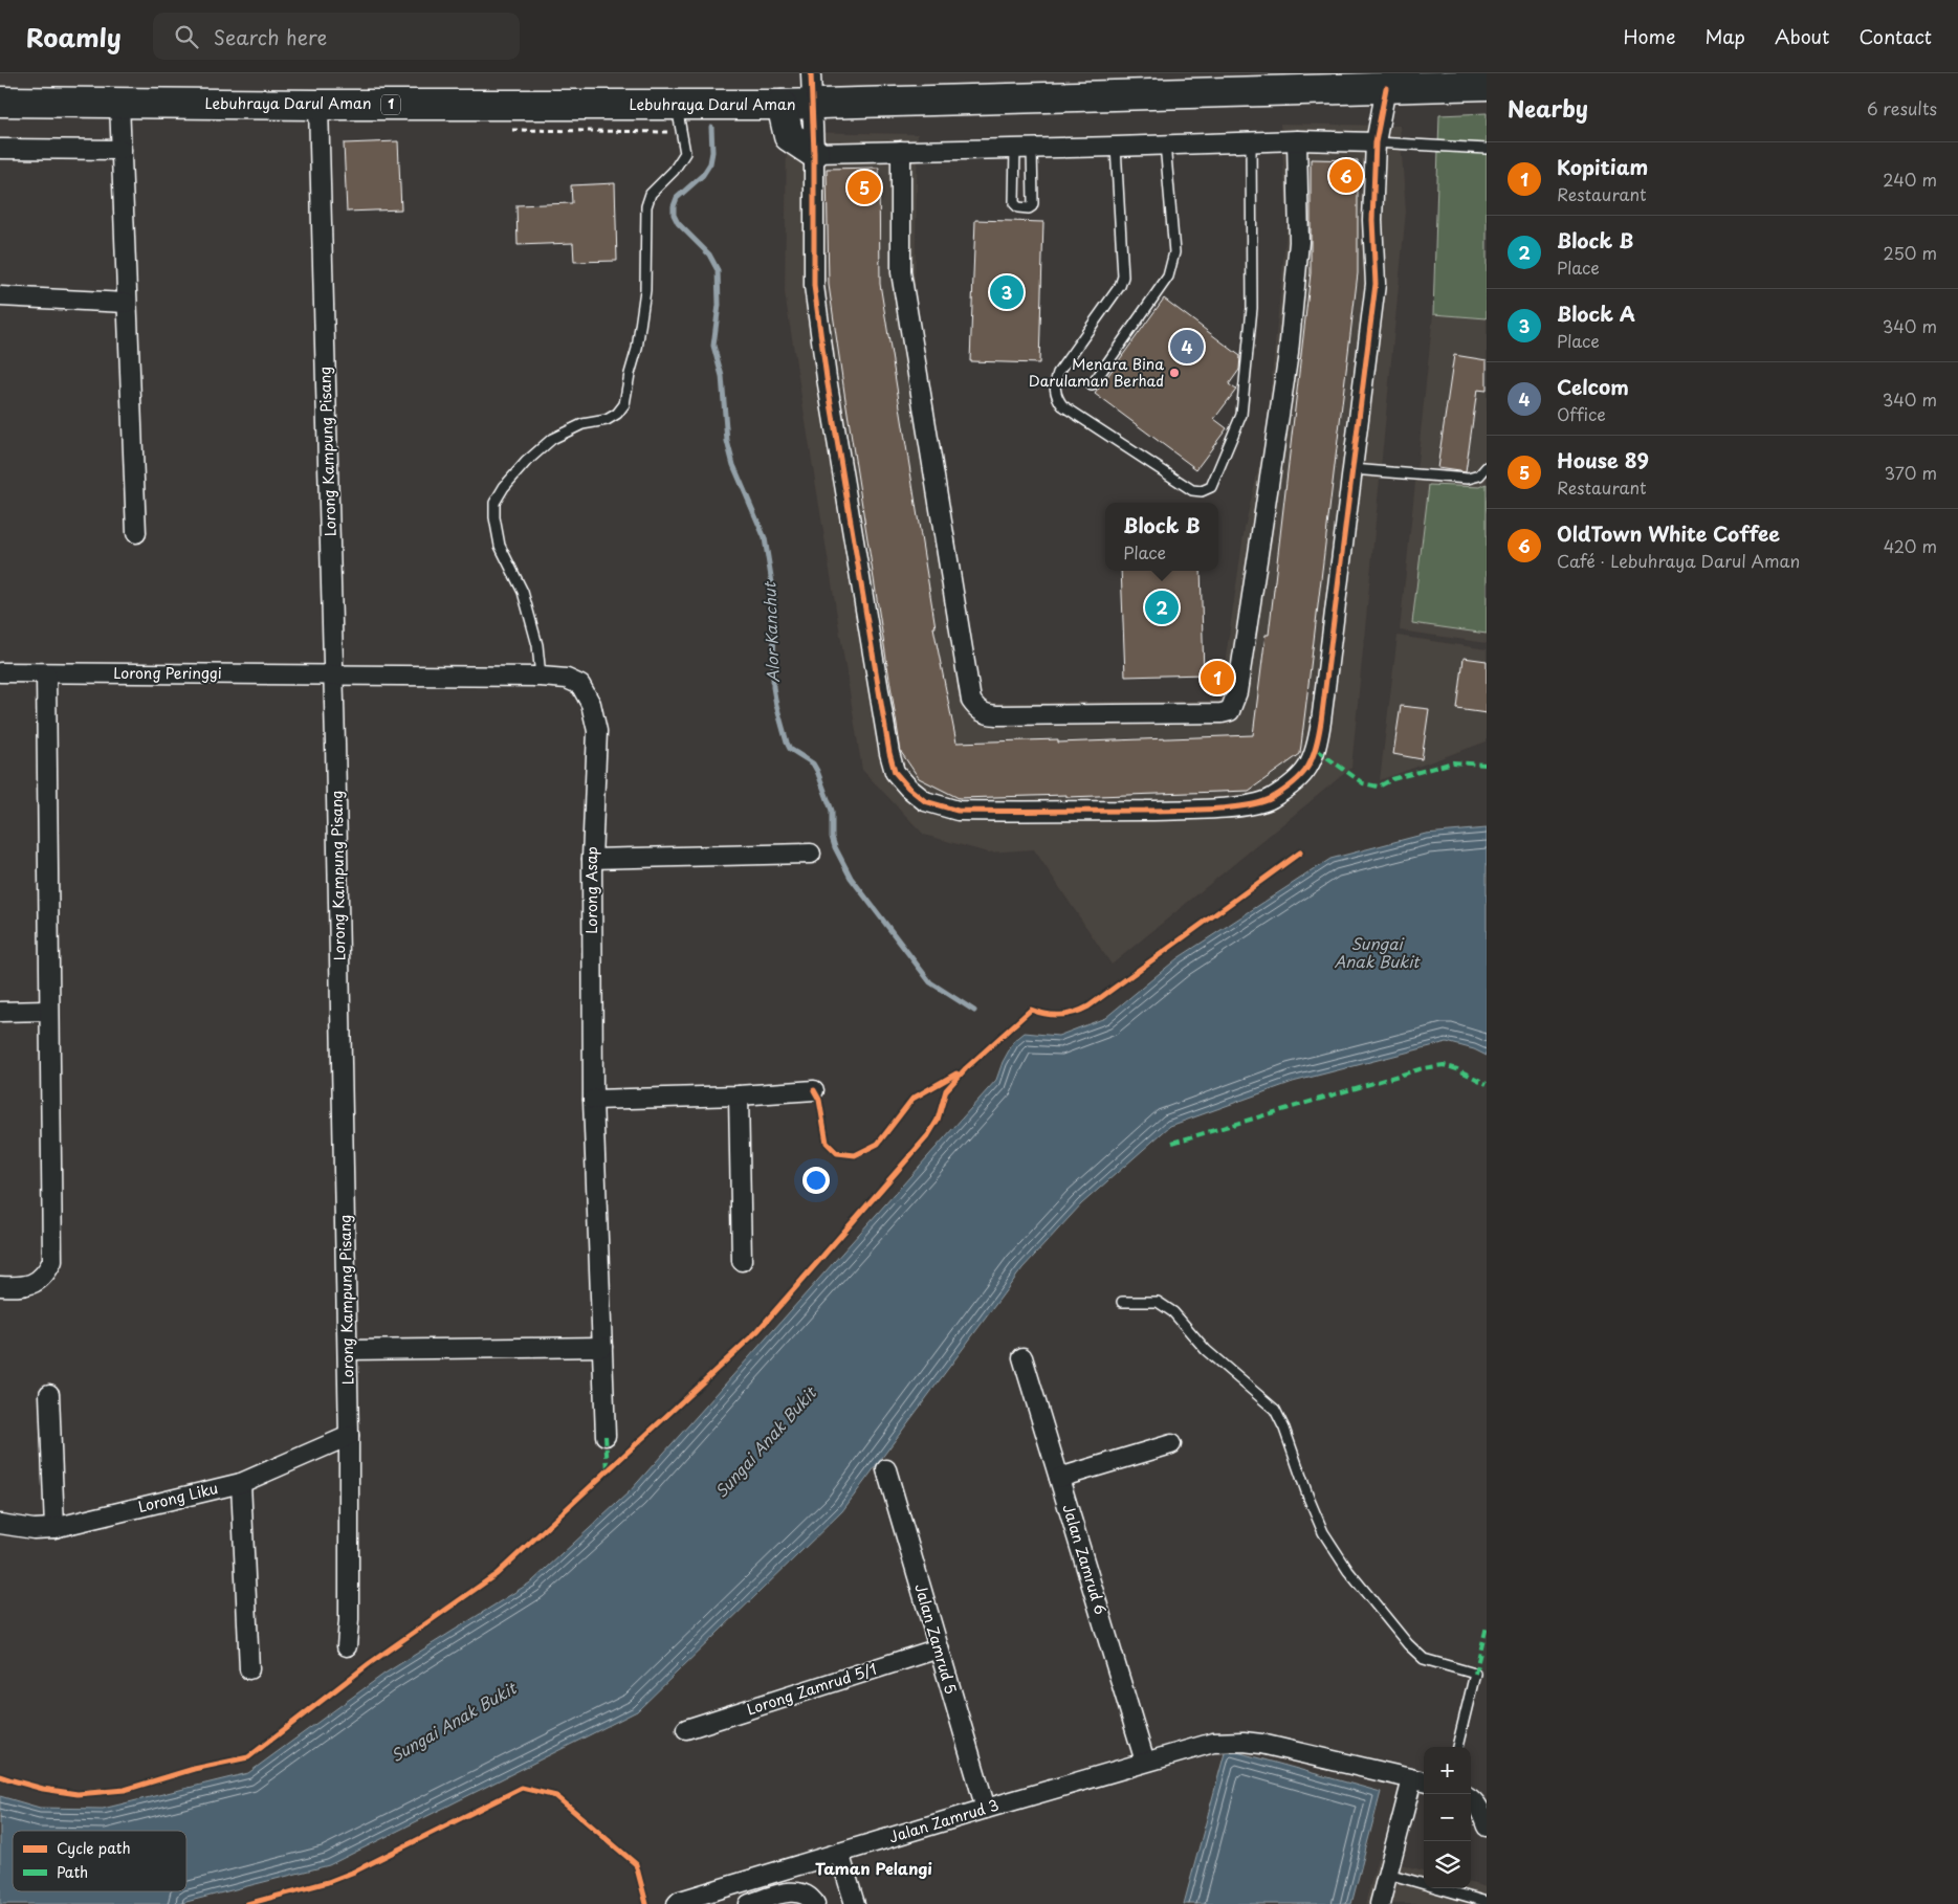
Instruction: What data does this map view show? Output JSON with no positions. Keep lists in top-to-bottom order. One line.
{"streets":{"main road":["Lebuhraya Darul Aman","1"],"street":["Lorong Kampung Pisang","Lorong Peringgi","Lorong Asap","Lorong Liku","Jalan Zamrud 6","Jalan Zamrud 5","Lorong Zamrud 5/1","Jalan Zamrud 3"]},"crossings":[["Lebuhraya Darul Aman","Lorong Kampung Pisang"],["Lorong Kampung Pisang","Lorong Peringgi"],["Lorong Kampung Pisang","Lorong Asap"],["Lorong Kampung Pisang","Lorong Liku"],["Lorong Peringgi","Lorong Asap"],["Jalan Zamrud 6","Jalan Zamrud 3"],["Jalan Zamrud 5","Lorong Zamrud 5/1"],["Jalan Zamrud 5","Jalan Zamrud 3"]],"districts":["Taman Pelangi"],"water":["Alor Kanchut","Sungai Anak Bukit"],"places":["Menara Bina Darulaman Berhad"],"legend":["Cycle path","Path"],"page":{"header":"Roamly","search":"Search here","nav":["Home","Map","About","Contact"],"heading":["Nearby","6 results"],"list":[{"mark":"1","name":"Kopitiam","note":"Restaurant","value":"240 m"},{"mark":"2","name":"Block B","note":"Place","value":"250 m"},{"mark":"3","name":"Block A","note":"Place","value":"340 m"},{"mark":"4","name":"Celcom","note":"Office","value":"340 m"},{"mark":"5","name":"House 89","note":"Restaurant","value":"370 m"},{"mark":"6","name":"OldTown White Coffee","note":"Café · Lebuhraya Darul Aman","value":"420 m"}],"pins":["6","5","3","4","2","1"],"popup":["Block B","Place"],"map_buttons":["+","−"]}}
